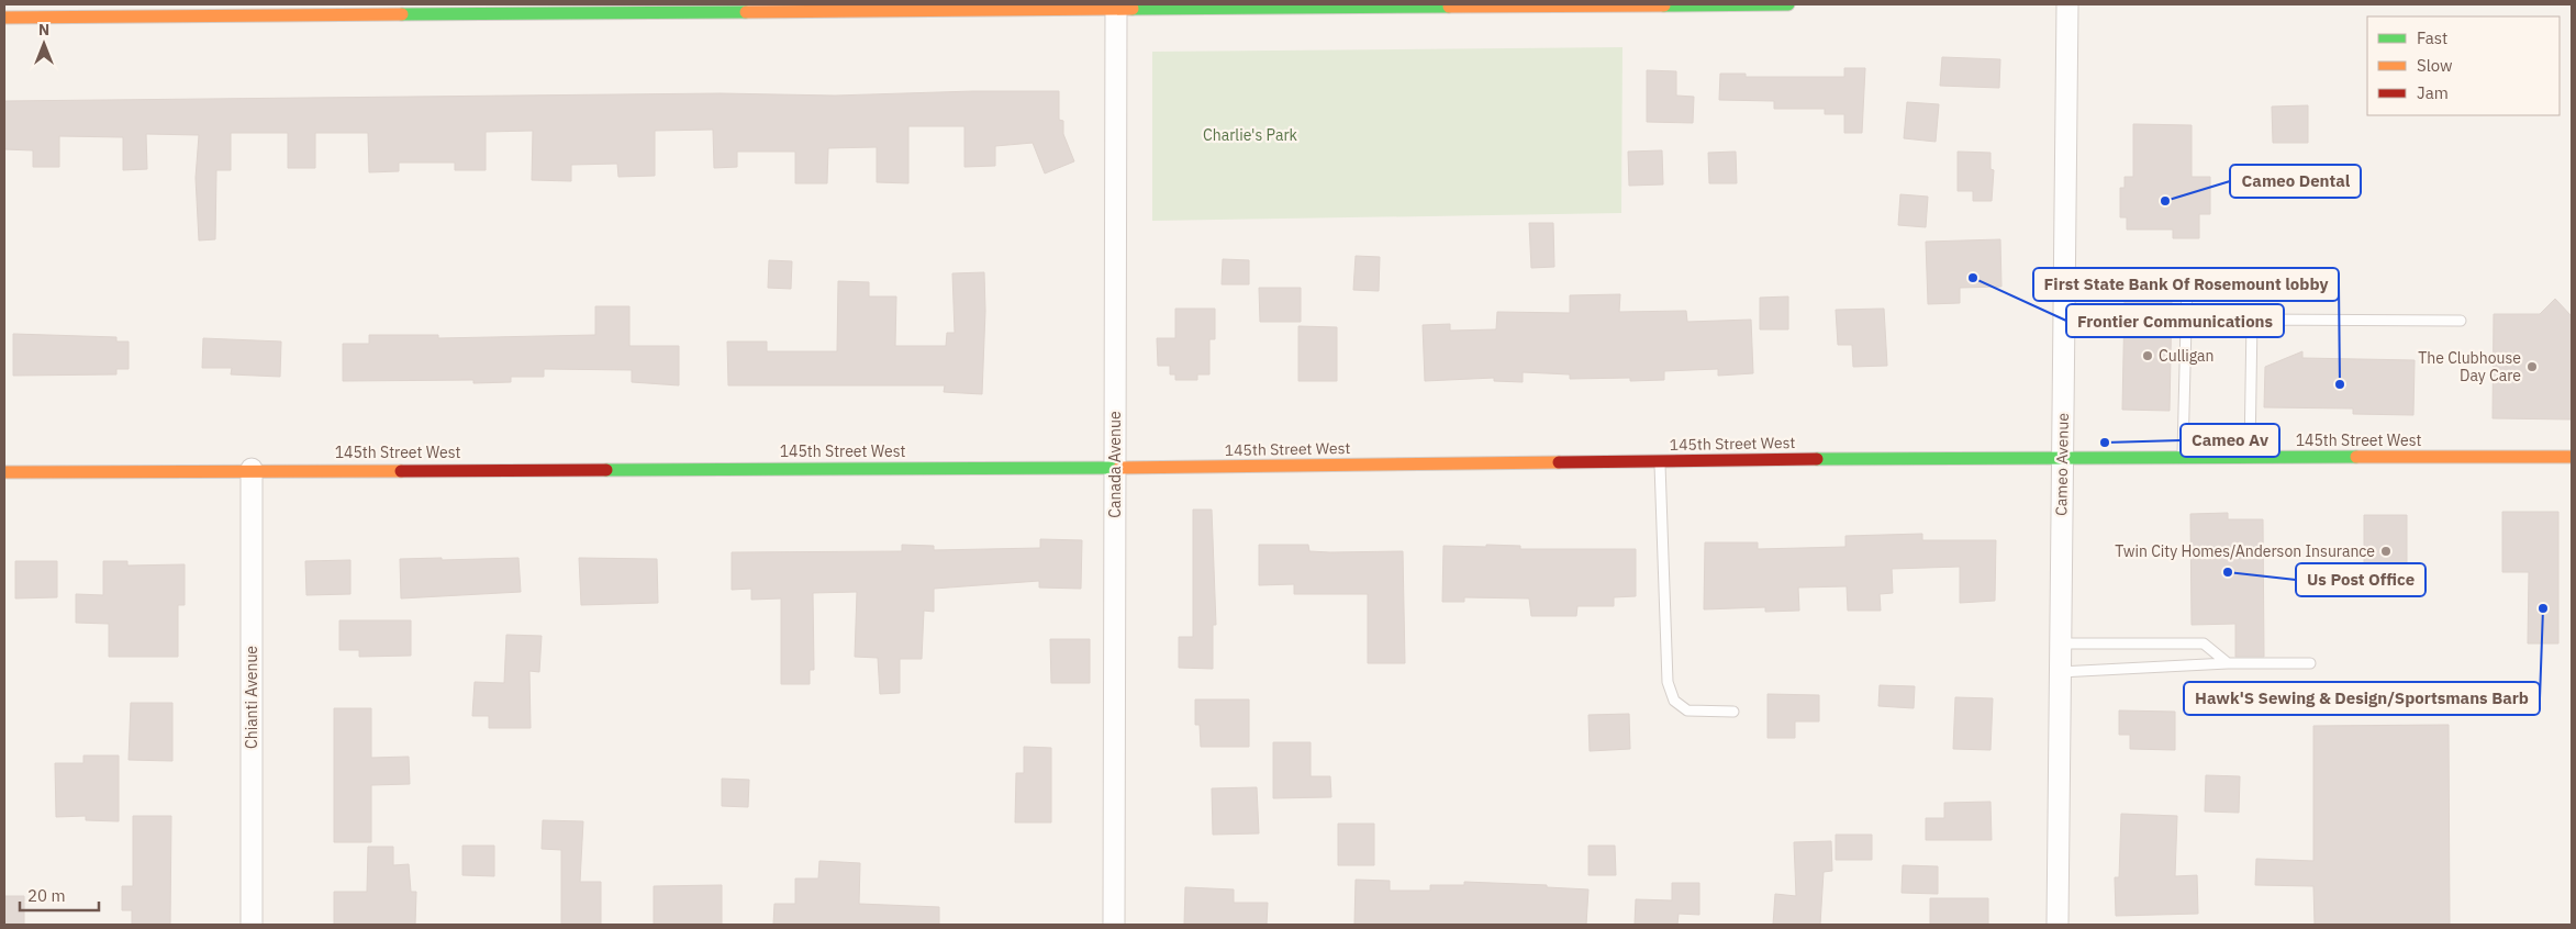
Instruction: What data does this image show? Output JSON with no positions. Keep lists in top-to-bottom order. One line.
{"streets":{"street":["145th Street West","Canada Avenue","Cameo Avenue","Chianti Avenue"]},"crossings":[["145th Street West","Canada Avenue"],["145th Street West","Cameo Avenue"],["145th Street West","Chianti Avenue"]],"parks":["Charlie's Park"],"places":["Cameo Dental","Frontier Communications","Culligan","The Clubhouse Day Care","First State Bank Of Rosemount lobby","Cameo Av","Twin City Homes/Anderson Insurance","Us Post Office","Hawk'S Sewing & Design/Sportsmans Barb"],"legend":["Fast","Slow","Jam"],"scale_bar":"20 m","north":"top"}
